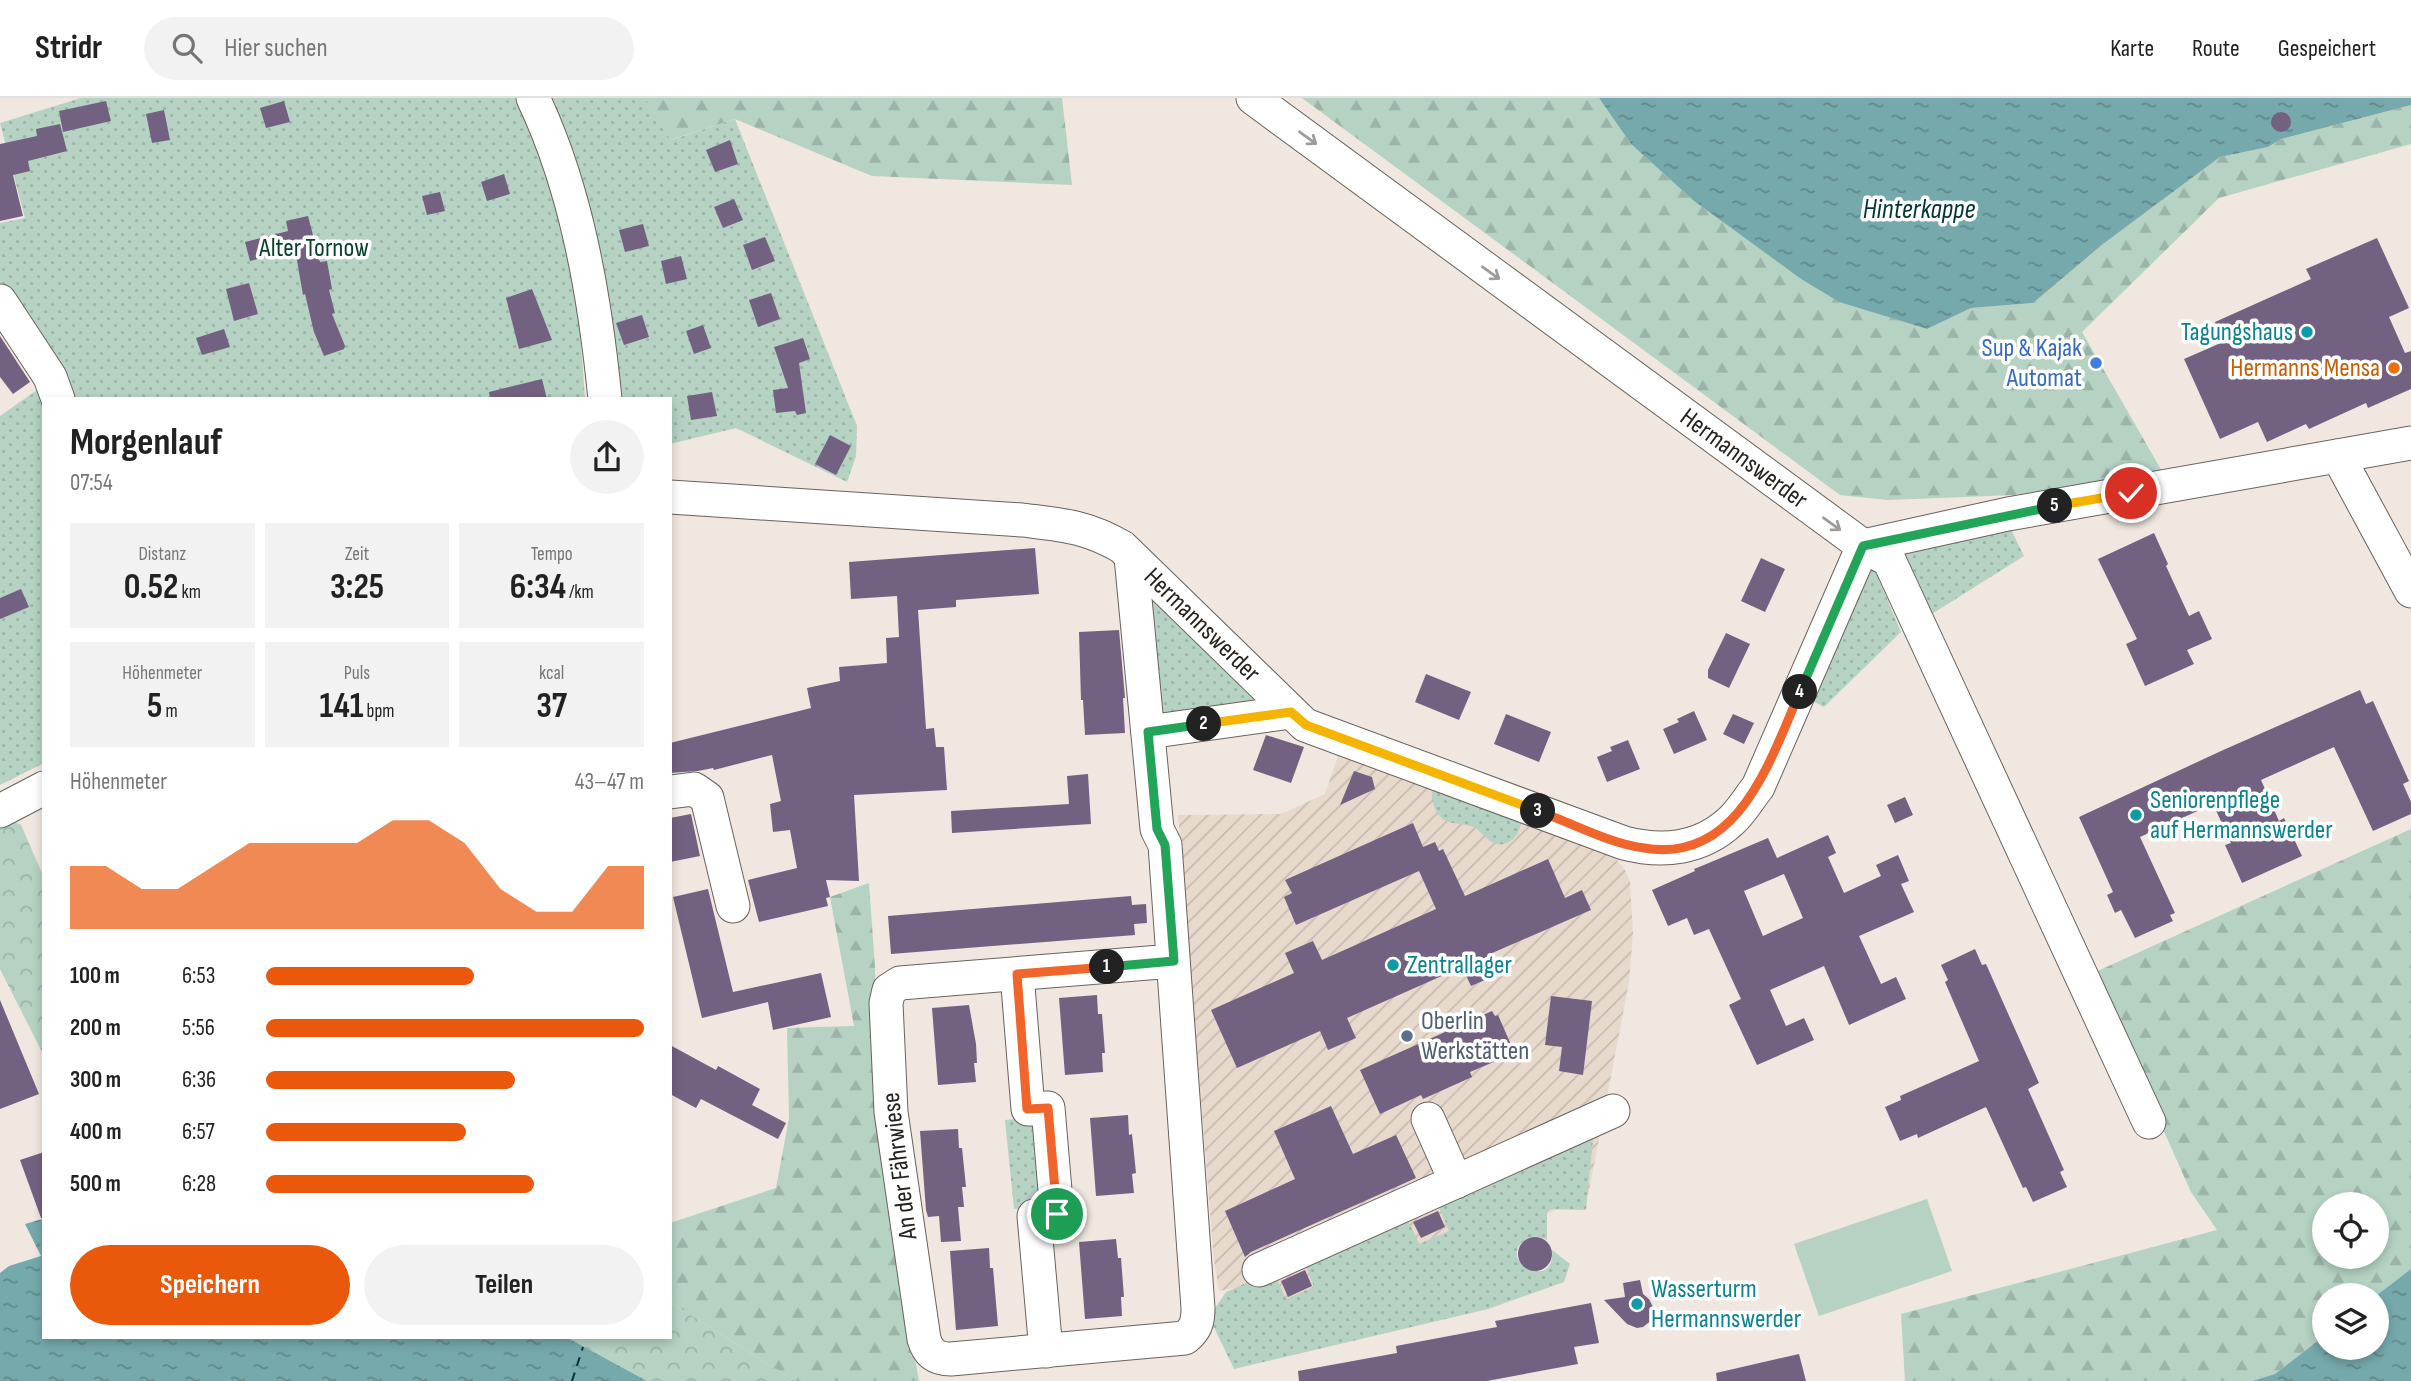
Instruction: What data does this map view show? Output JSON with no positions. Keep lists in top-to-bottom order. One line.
{"streets":{"street":["Hermannswerder","An der Fährwiese"]},"crossings":[["Hermannswerder","An der Fährwiese"]],"water":["Hinterkappe"],"parks":["Alter Tornow"],"places":["Tagungshaus","Sup & Kajak Automat","Hermanns Mensa","Seniorenpflege auf Hermannswerder","Zentrallager","Oberlin Werkstätten","Wasserturm Hermannswerder"],"page":{"header":"Stridr","search":"Hier suchen","nav":["Karte","Route","Gespeichert"],"heading":["Morgenlauf","07:54"],"pins":["5","4","2","3","1"],"stats":[["Distanz","0.52 km"],["Zeit","3:25"],["Tempo","6:34 /km"],["Höhenmeter","5 m"],["Puls","141 bpm"],["kcal","37"]],"chart":["Höhenmeter","43–47 m"],"list":[{"name":"100 m","note":"6:53"},{"name":"200 m","note":"5:56"},{"name":"300 m","note":"6:36"},{"name":"400 m","note":"6:57"},{"name":"500 m","note":"6:28"}],"buttons":["Speichern","Teilen"]}}
